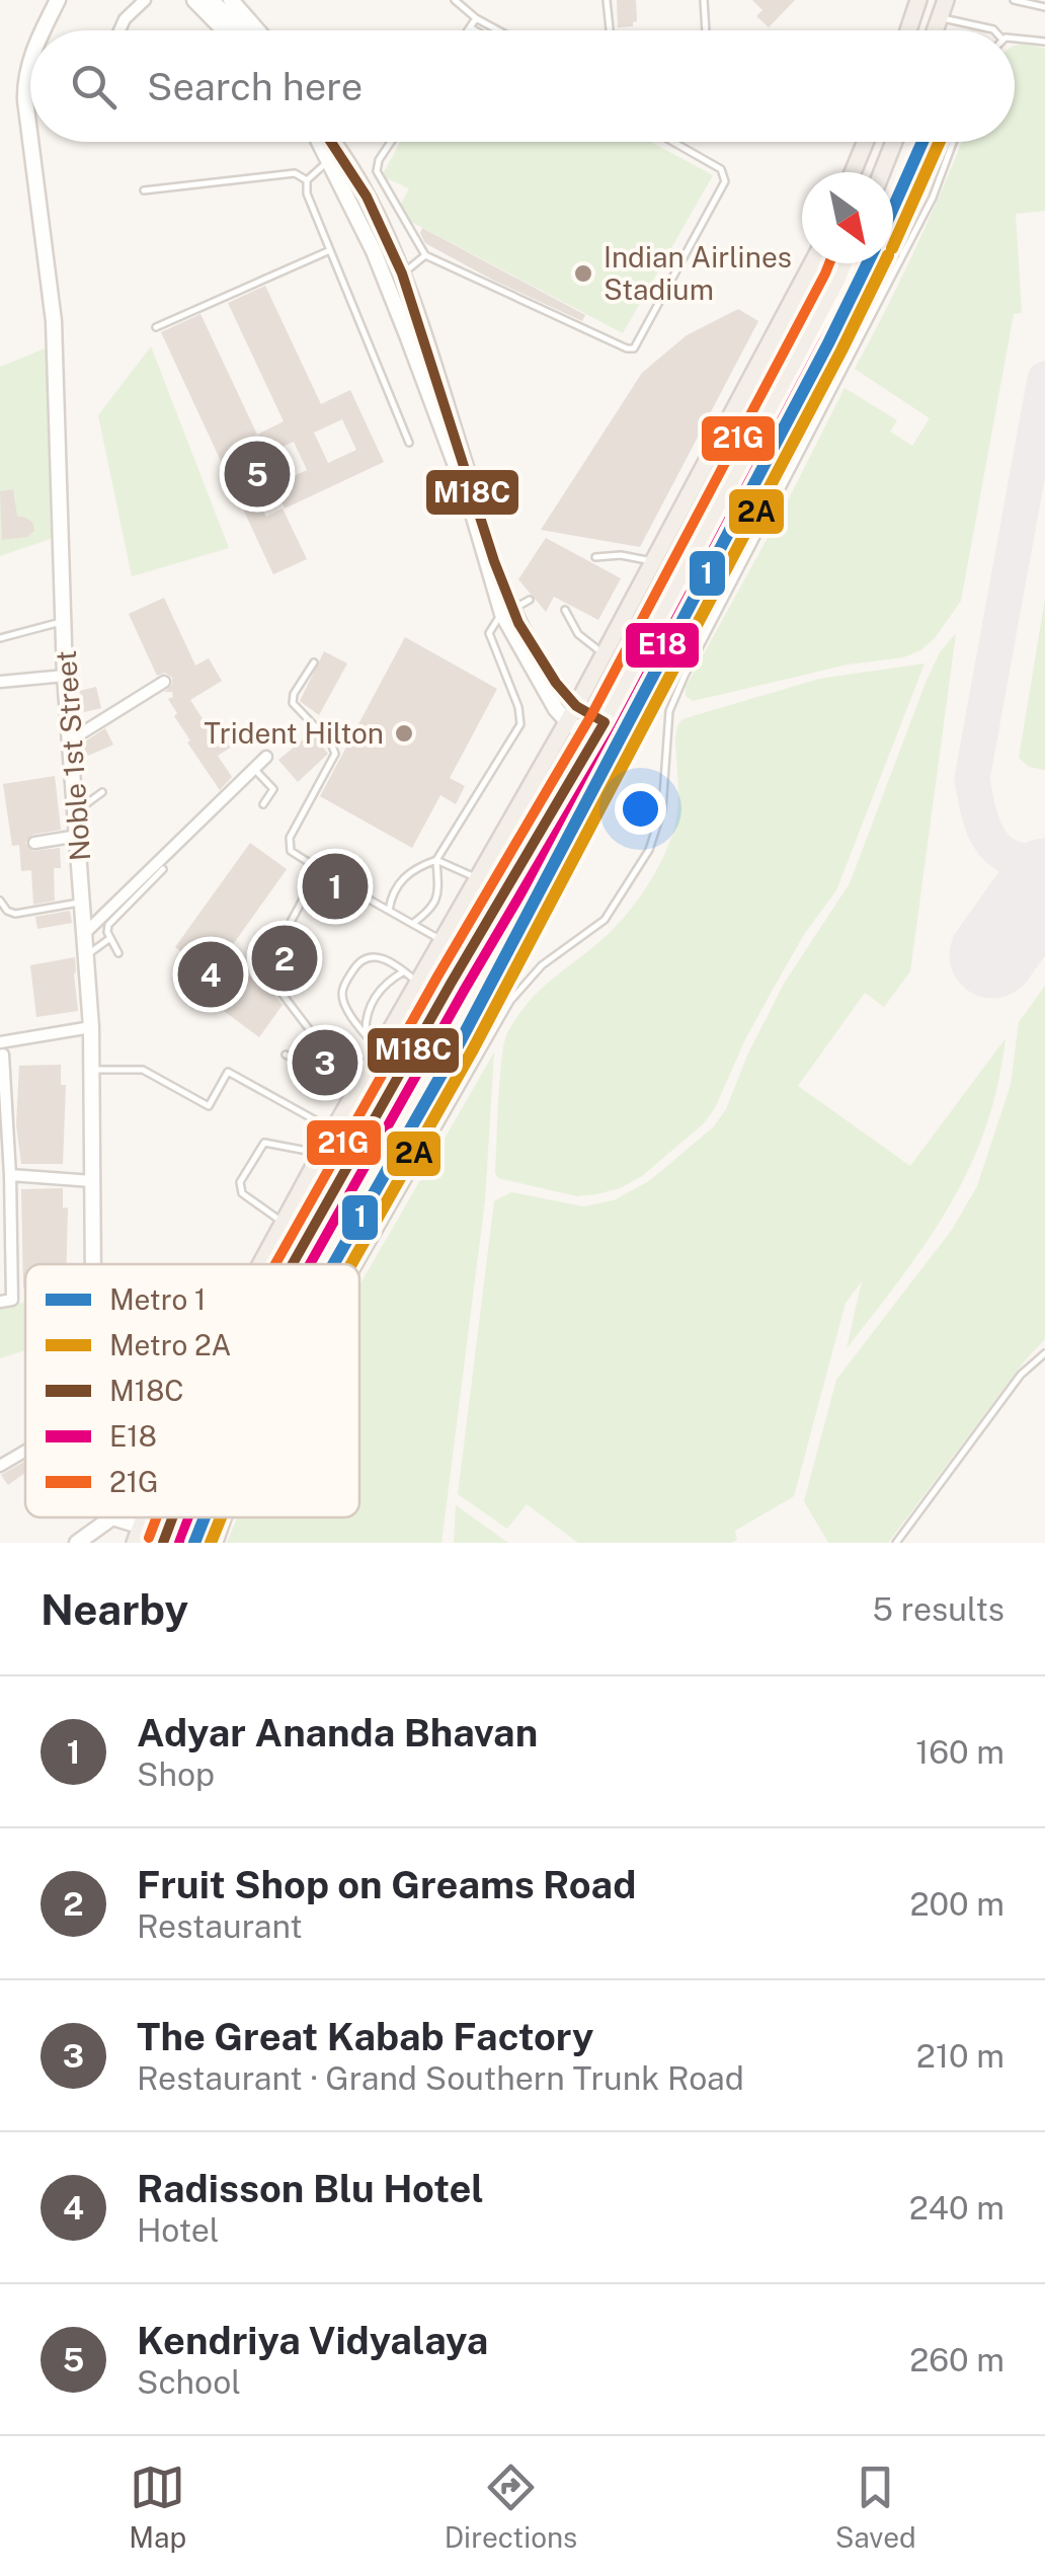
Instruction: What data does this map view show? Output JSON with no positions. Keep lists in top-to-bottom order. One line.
{"streets":{"street":["Noble 1st Street"]},"places":["Indian Airlines Stadium","Trident Hilton"],"lines":["metro line 1","metro line 2A","transit line M18C","transit line E18","transit line 21G"],"legend":["Metro 1","Metro 2A","M18C","E18","21G"],"north":"bottom right","page":{"search":"Search here","pins":["5","1","2","4","3"],"heading":["Nearby","5 results"],"list":[{"mark":"1","name":"Adyar Ananda Bhavan","note":"Shop","value":"160 m"},{"mark":"2","name":"Fruit Shop on Greams Road","note":"Restaurant","value":"200 m"},{"mark":"3","name":"The Great Kabab Factory","note":"Restaurant · Grand Southern Trunk Road","value":"210 m"},{"mark":"4","name":"Radisson Blu Hotel","note":"Hotel","value":"240 m"},{"mark":"5","name":"Kendriya Vidyalaya","note":"School","value":"260 m"}],"nav":["Map","Directions","Saved"]}}
